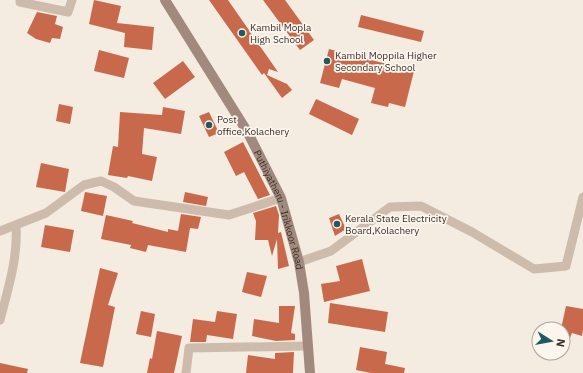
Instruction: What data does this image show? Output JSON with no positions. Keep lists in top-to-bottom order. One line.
{"streets":{"main road":["Puthiyatheru - Irikkoor Road"]},"places":["Kambil Mopla High School","Kambil Moppila Higher Secondary School","Post office,Kolachery","Kerala State Electricity Board,Kolachery"],"north":"right"}
